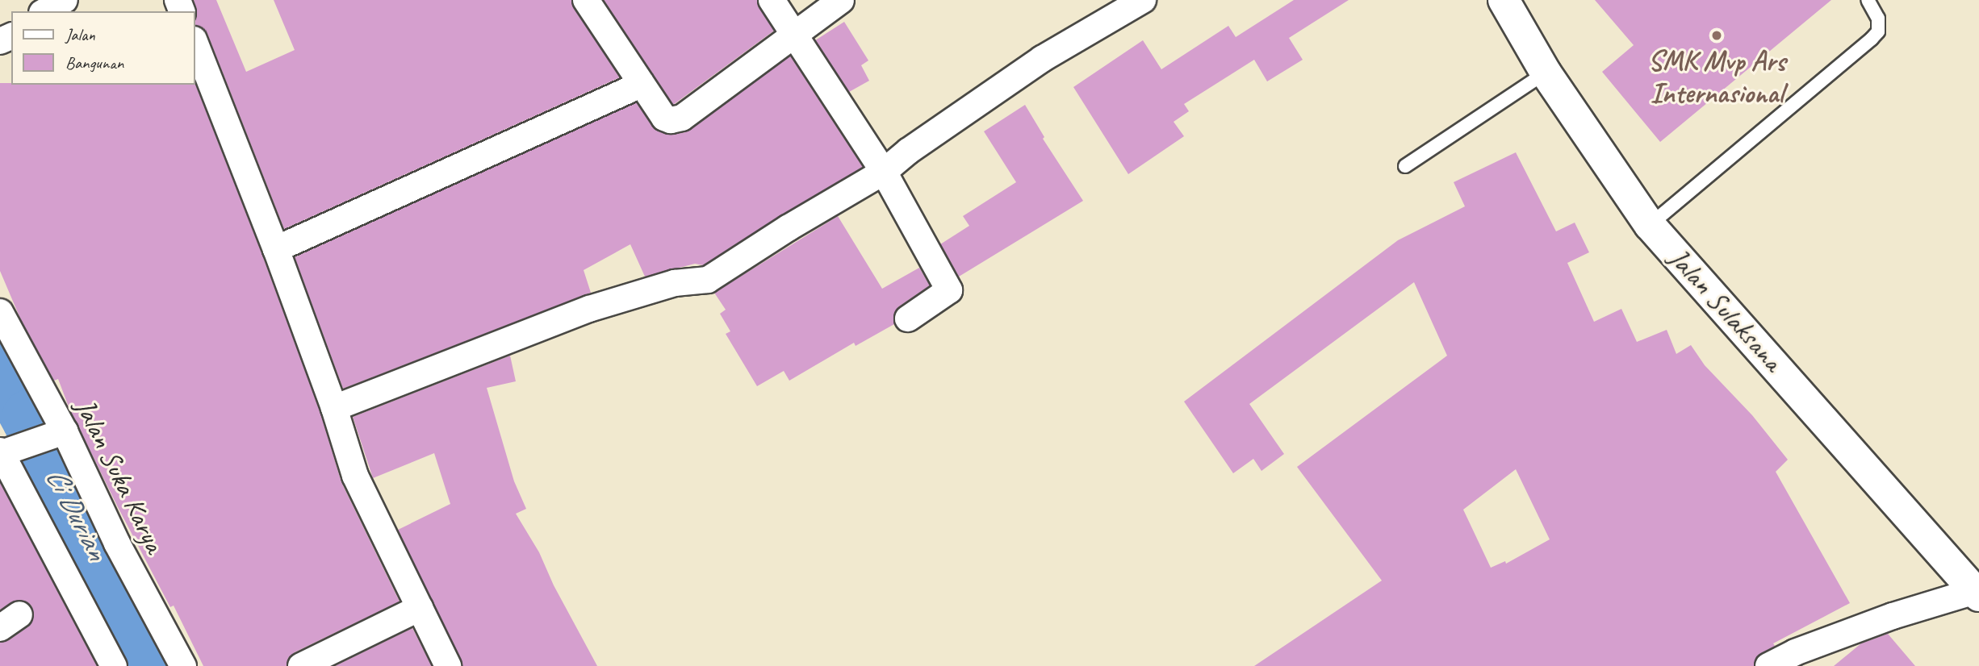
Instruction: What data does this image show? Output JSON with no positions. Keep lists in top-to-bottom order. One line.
{"streets":{"street":["Jalan Sulaksana","Jalan Suka Karya"]},"water":["Ci Durian"],"places":["SMK Mvp Ars Internasional"],"legend":["Jalan","Bangunan"]}
